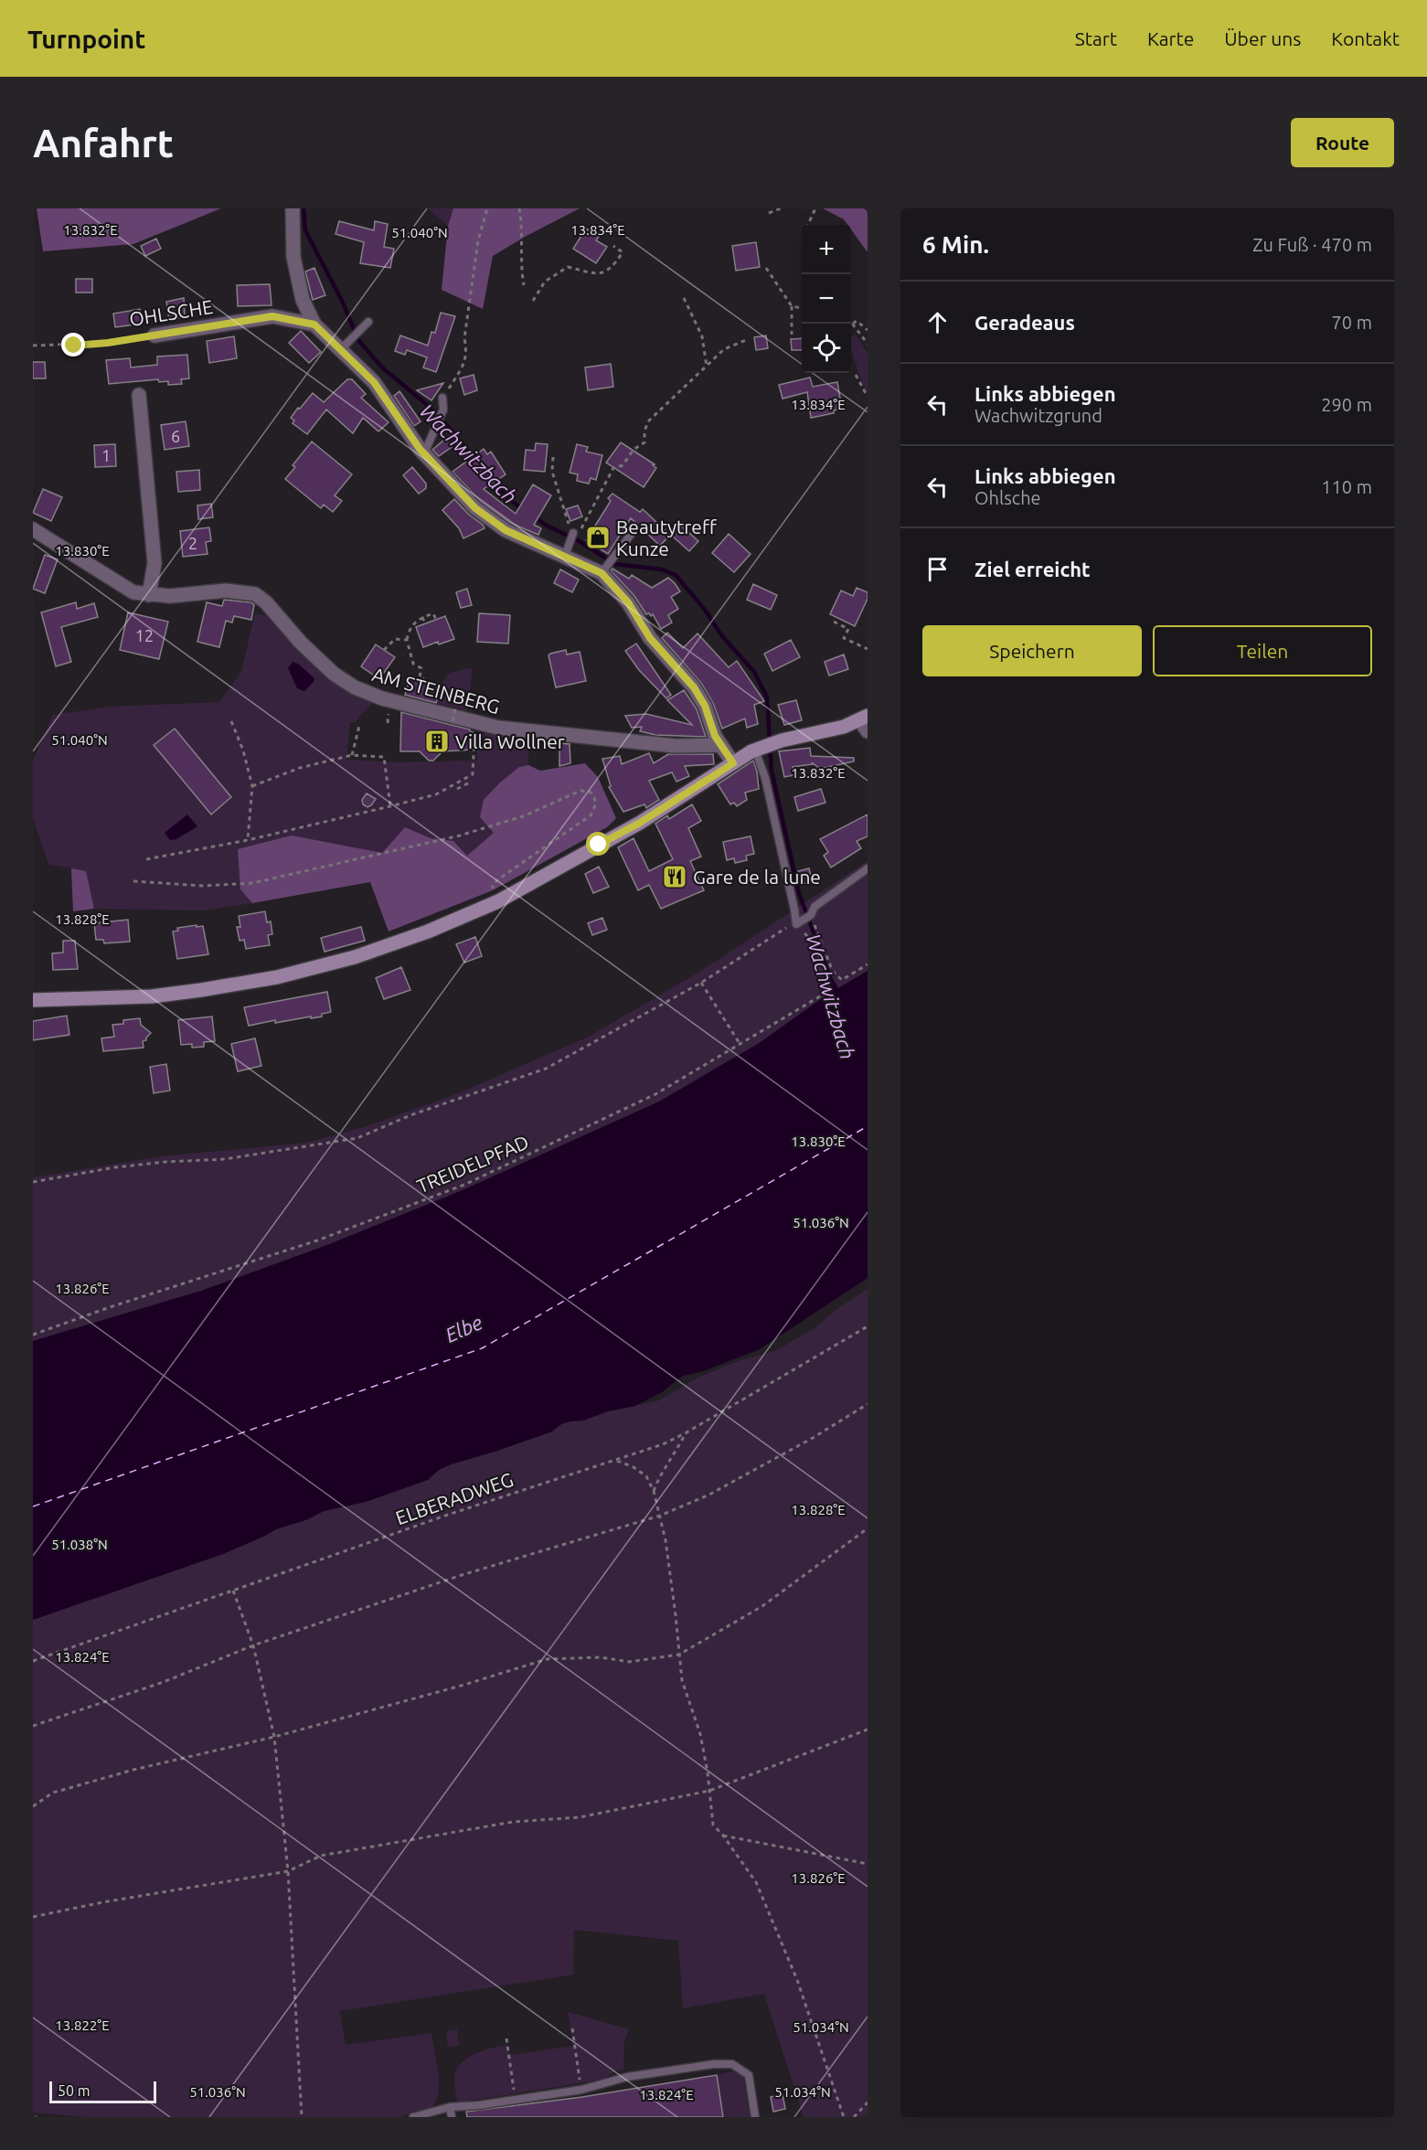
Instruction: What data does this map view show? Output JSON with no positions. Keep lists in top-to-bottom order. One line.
{"streets":{"street":["OHLSCHE","AM STEINBERG"],"path":["TREIDELPFAD","ELBERADWEG"]},"water":["Wachwitzbach","Elbe"],"places":{"shop":["Beautytreff Kunze"],"building":["Villa Wollner"],"restaurant":["Gare de la lune"]},"house_numbers":["6","1","2","12"],"scale_bar":"50 m","page":{"header":"Turnpoint","nav":["Start","Karte","Über uns","Kontakt"],"buttons":["Route",["Speichern","Teilen"]],"title":"Anfahrt","heading":["6 Min.","Zu Fuß · 470 m"],"map_buttons":["+","−"],"list":[["Geradeaus","70 m"],["Links abbiegen","Wachwitzgrund","290 m"],["Links abbiegen","Ohlsche","110 m"],"Ziel erreicht"],"scale":"50 m"},"coordinates":["13.832°E","13.834°E","51.040°N","13.830°E","13.828°E","51.036°N","13.826°E","51.038°N","13.824°E","13.822°E","51.034°N"]}
